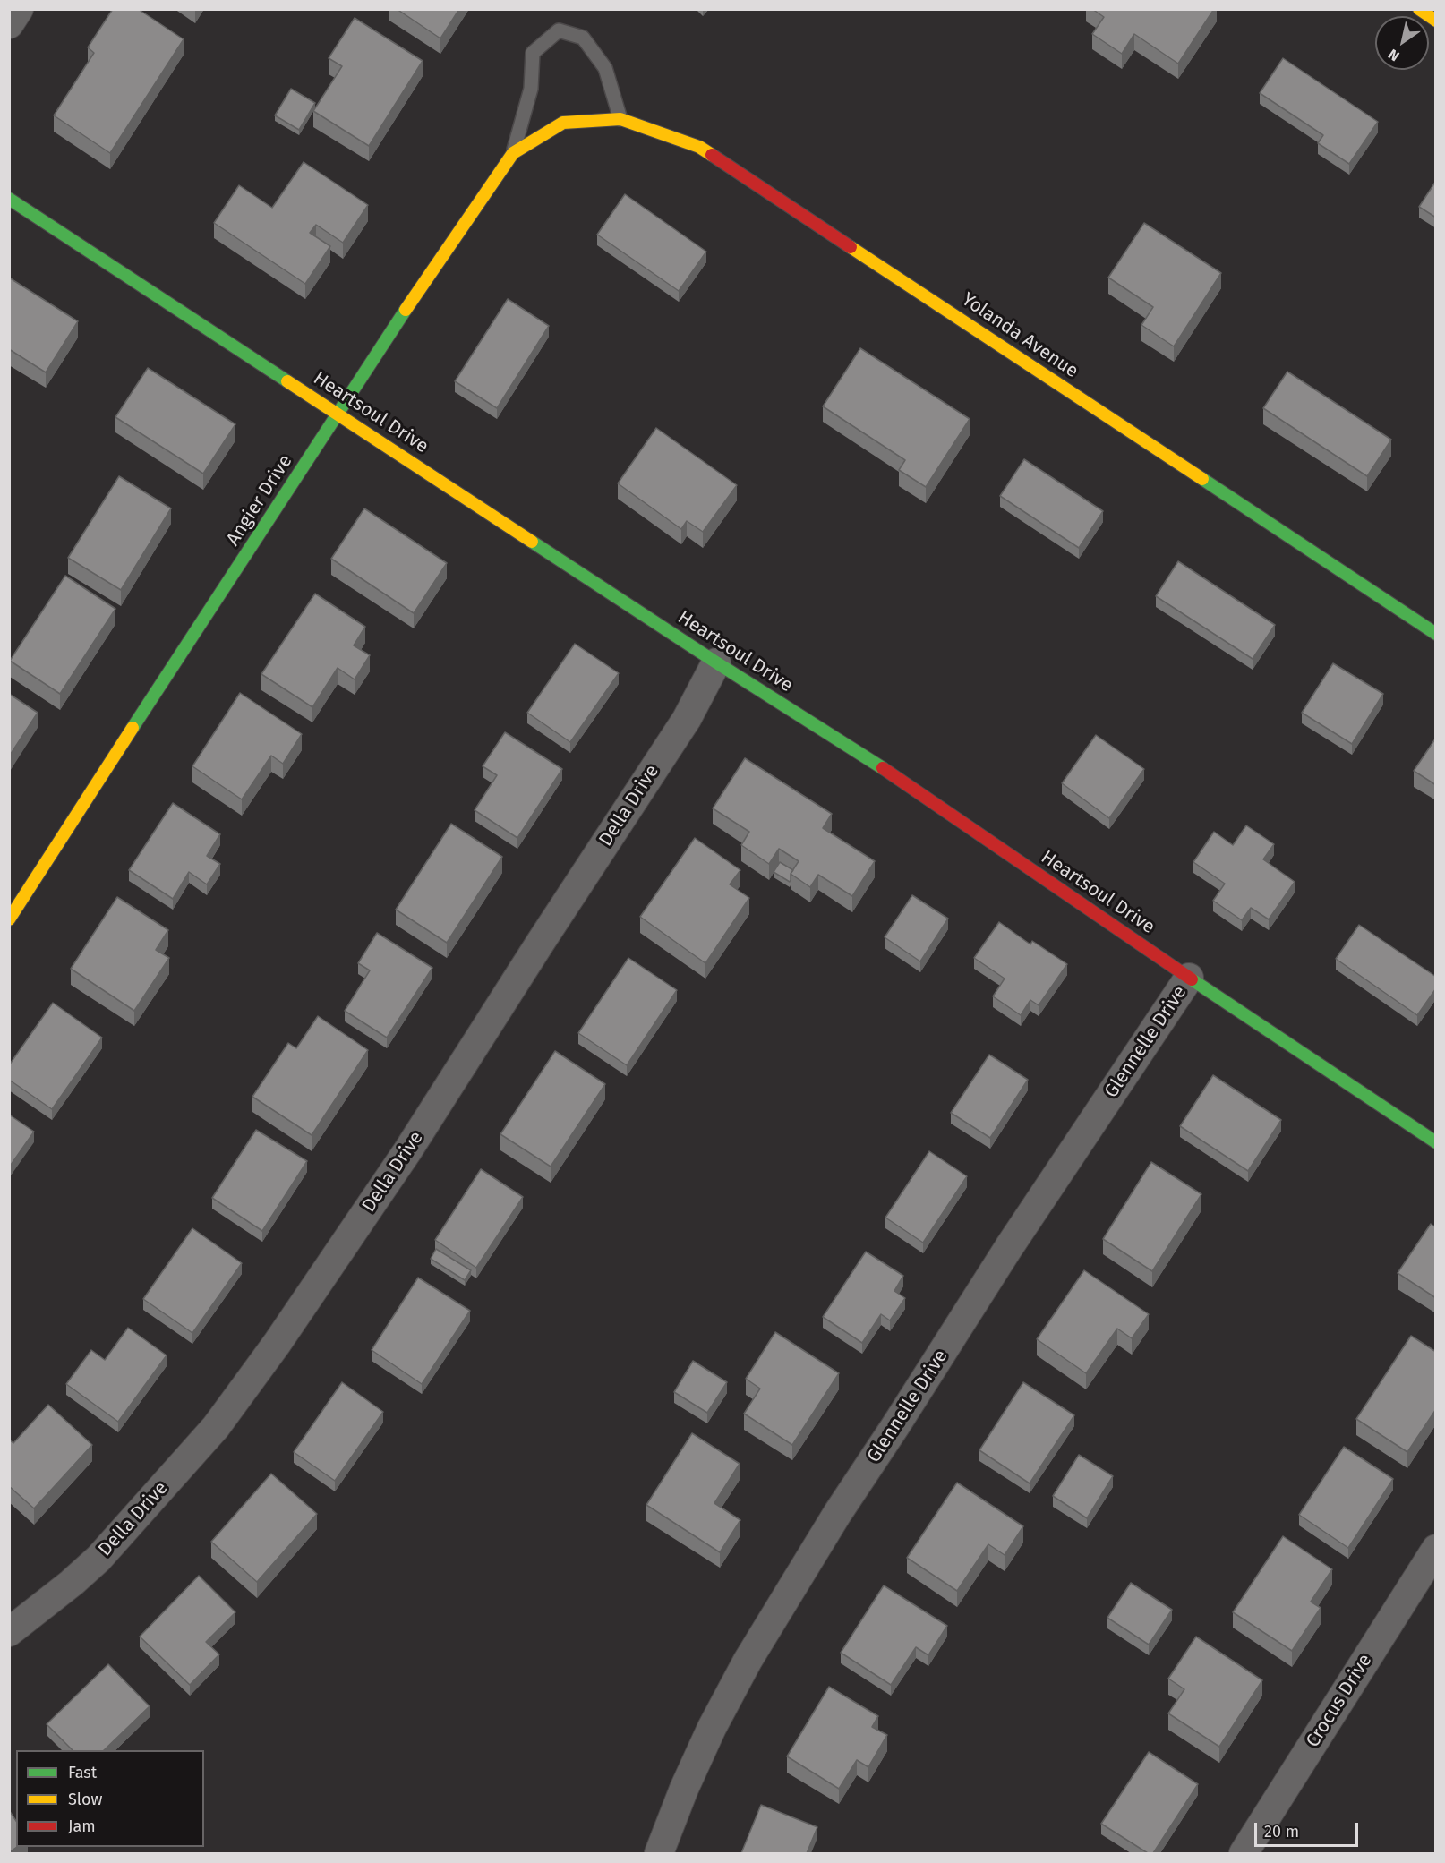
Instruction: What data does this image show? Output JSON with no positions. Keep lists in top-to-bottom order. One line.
{"streets":{"street":["Yolanda Avenue","Heartsoul Drive","Angier Drive","Della Drive","Glennelle Drive","Crocus Drive"]},"crossings":[["Yolanda Avenue","Angier Drive"],["Heartsoul Drive","Angier Drive"],["Heartsoul Drive","Della Drive"],["Heartsoul Drive","Glennelle Drive"]],"legend":["Fast","Slow","Jam"],"scale_bar":"20 m","north":"bottom left"}
